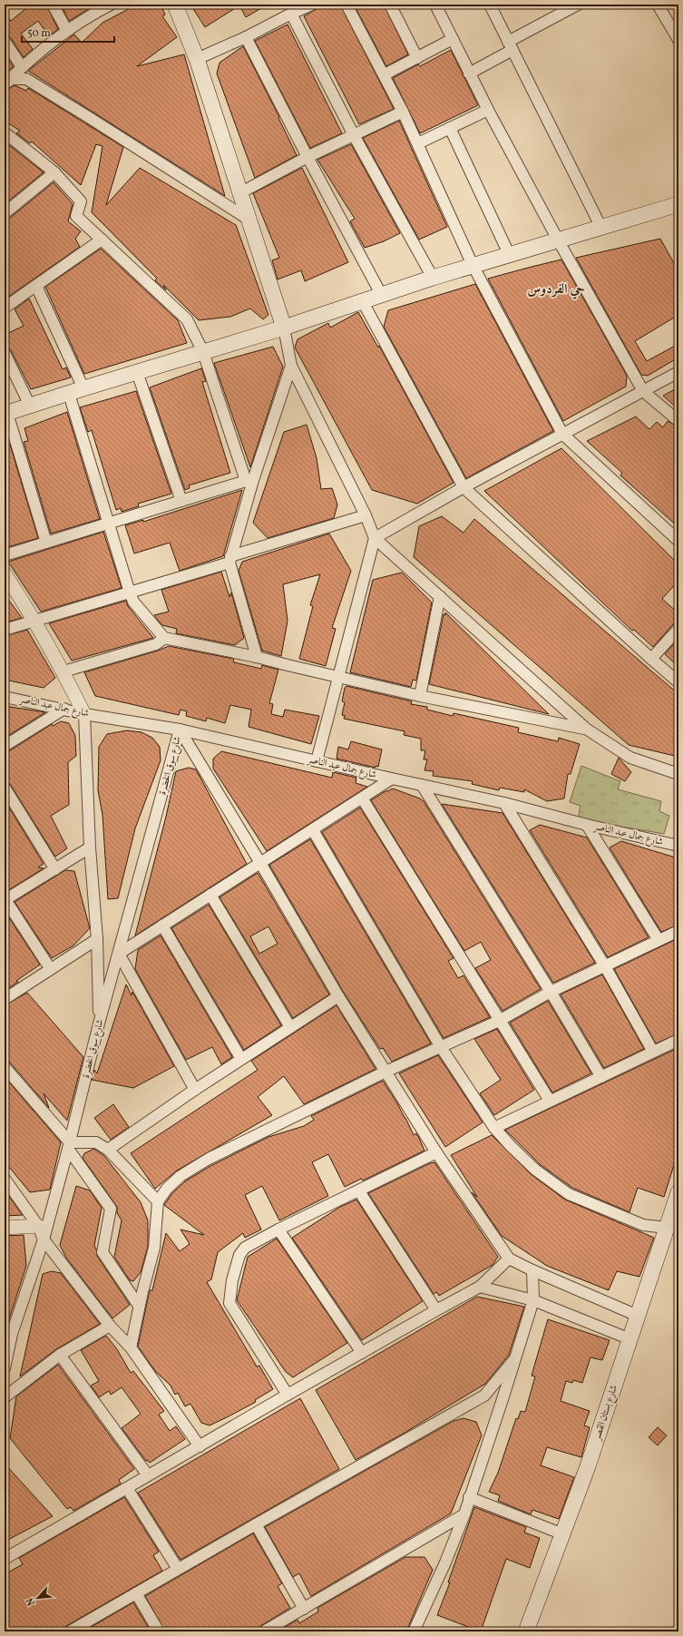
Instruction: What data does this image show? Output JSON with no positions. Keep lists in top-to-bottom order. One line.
{"streets":{"main road":["شارع بستان القصر"],"street":["شارع جمال عبد الناصر","شارع سوق الخضرة"]},"crossings":[["شارع جمال عبد الناصر","شارع سوق الخضرة"]],"districts":["حي الفردوس"],"scale_bar":"50 m","north":"bottom left"}
